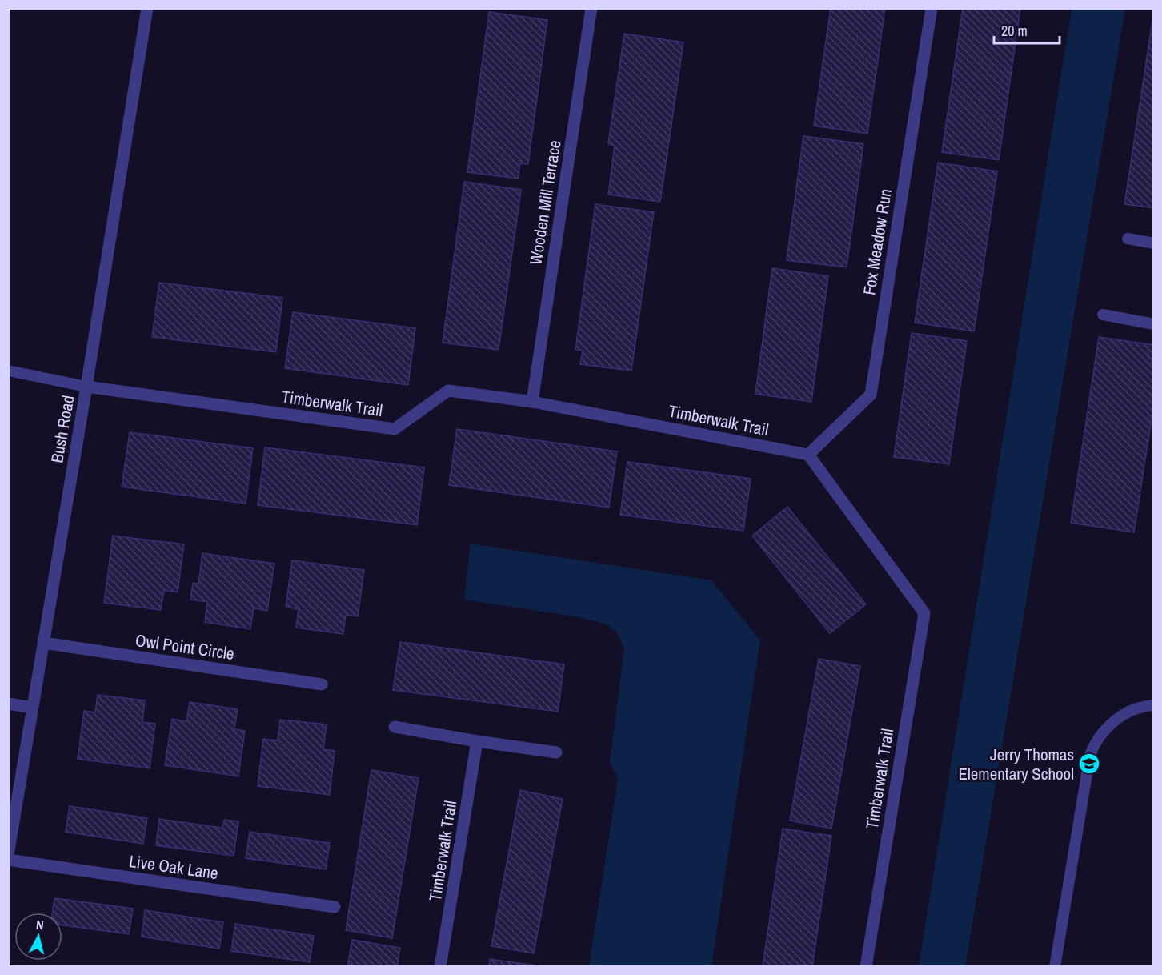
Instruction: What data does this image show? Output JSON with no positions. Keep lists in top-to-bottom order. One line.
{"streets":{"street":["Wooden Mill Terrace","Fox Meadow Run","Timberwalk Trail","Bush Road","Owl Point Circle","Live Oak Lane"]},"crossings":[["Wooden Mill Terrace","Timberwalk Trail"],["Fox Meadow Run","Timberwalk Trail"],["Timberwalk Trail","Bush Road"],["Bush Road","Owl Point Circle"]],"places":{"school or university":["Jerry Thomas Elementary School"]},"scale_bar":"20 m","north":"top"}
